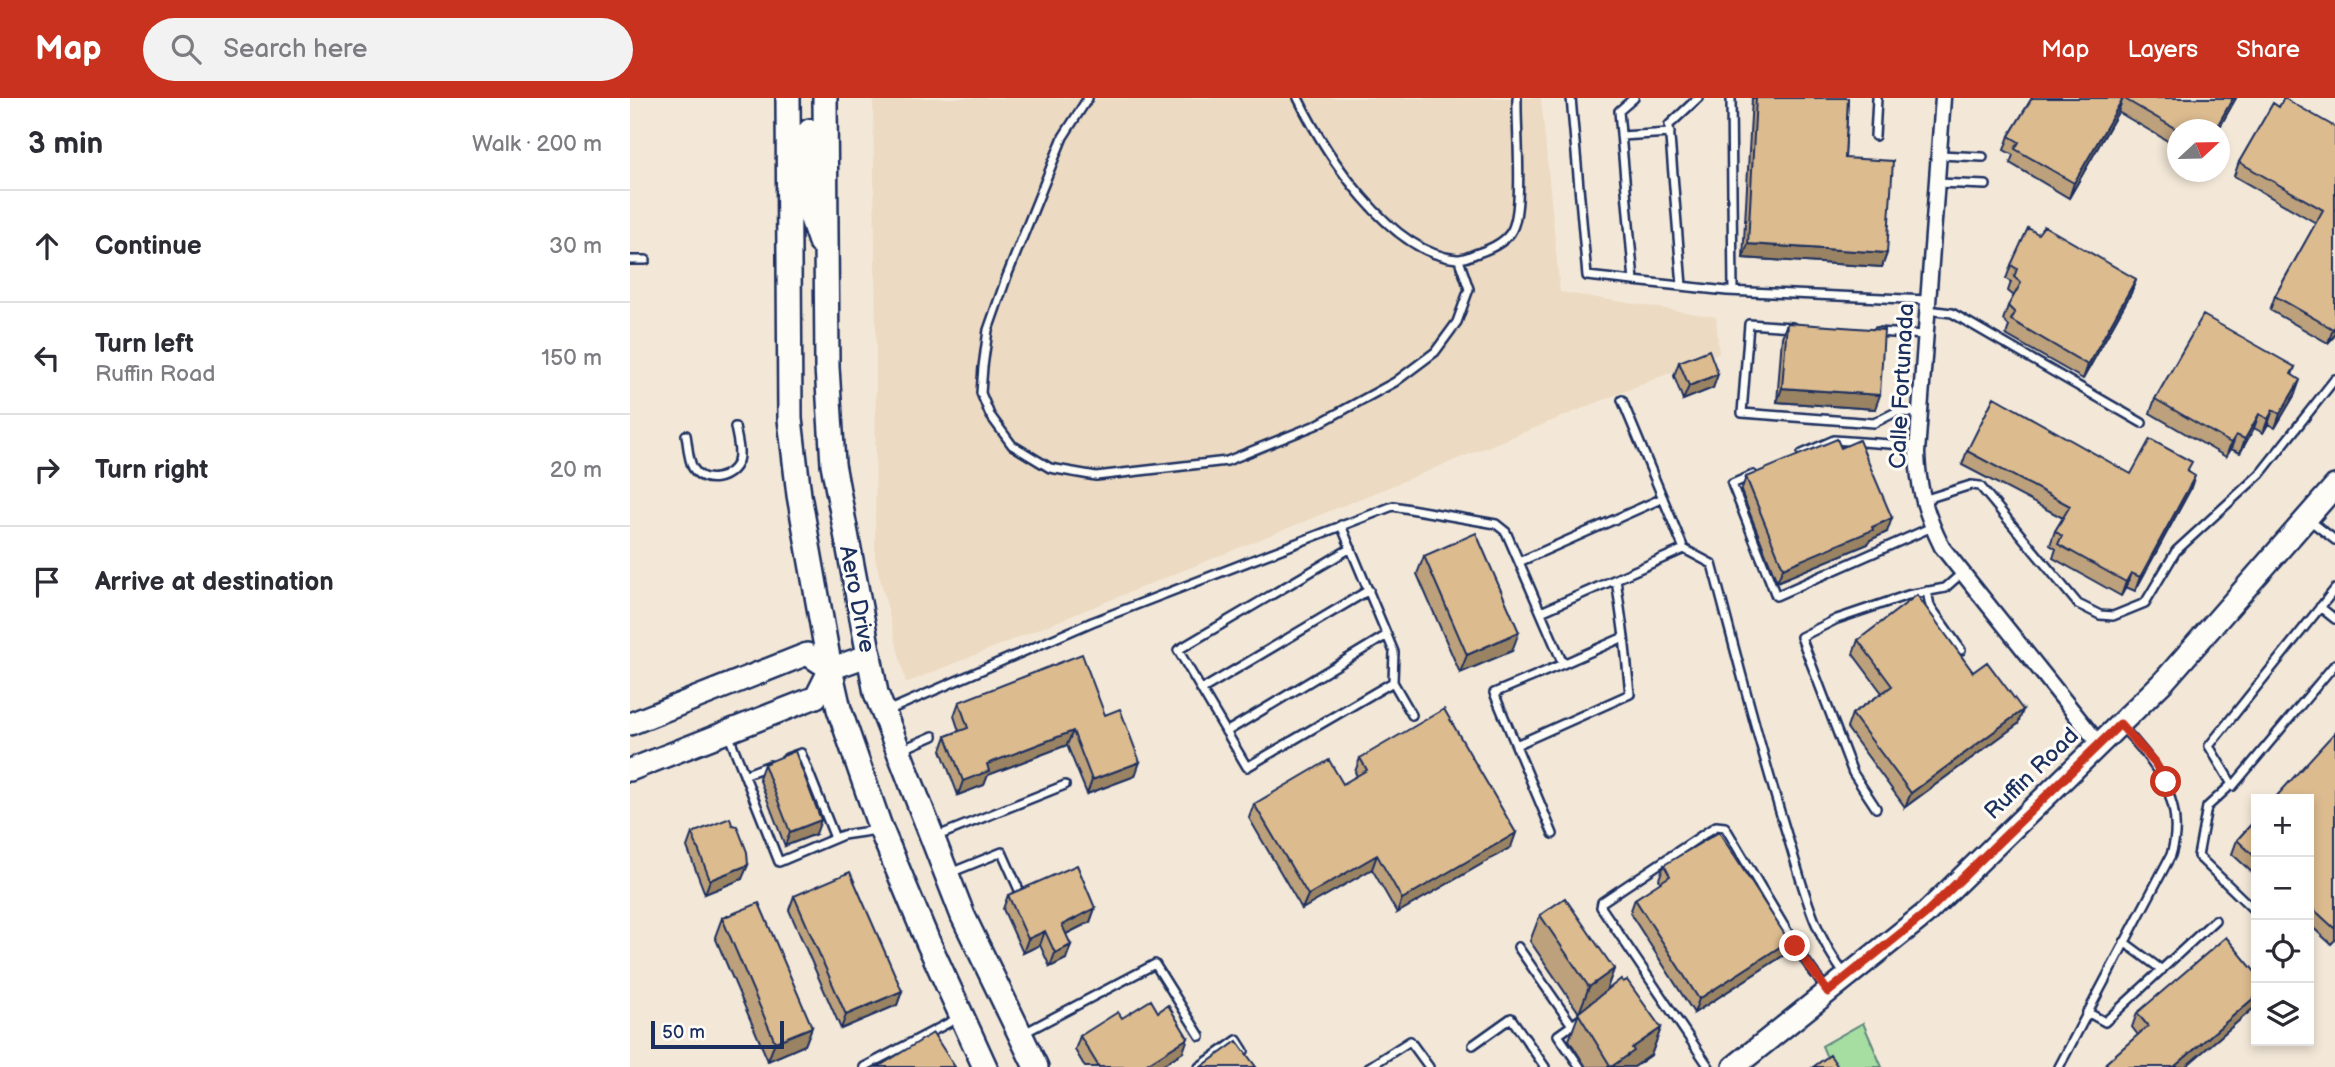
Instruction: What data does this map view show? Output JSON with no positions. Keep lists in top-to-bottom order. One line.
{"streets":{"main road":["Aero Drive","Ruffin Road"],"street":["Calle Fortunada"]},"crossings":[["Calle Fortunada","Ruffin Road"]],"scale_bar":"50 m","north":"right","page":{"header":"Map","search":"Search here","nav":["Map","Layers","Share"],"heading":["3 min","Walk · 200 m"],"list":[["Continue","30 m"],["Turn left","Ruffin Road","150 m"],["Turn right","20 m"],"Arrive at destination"],"map_buttons":["+","−"],"scale":"50 m"}}
